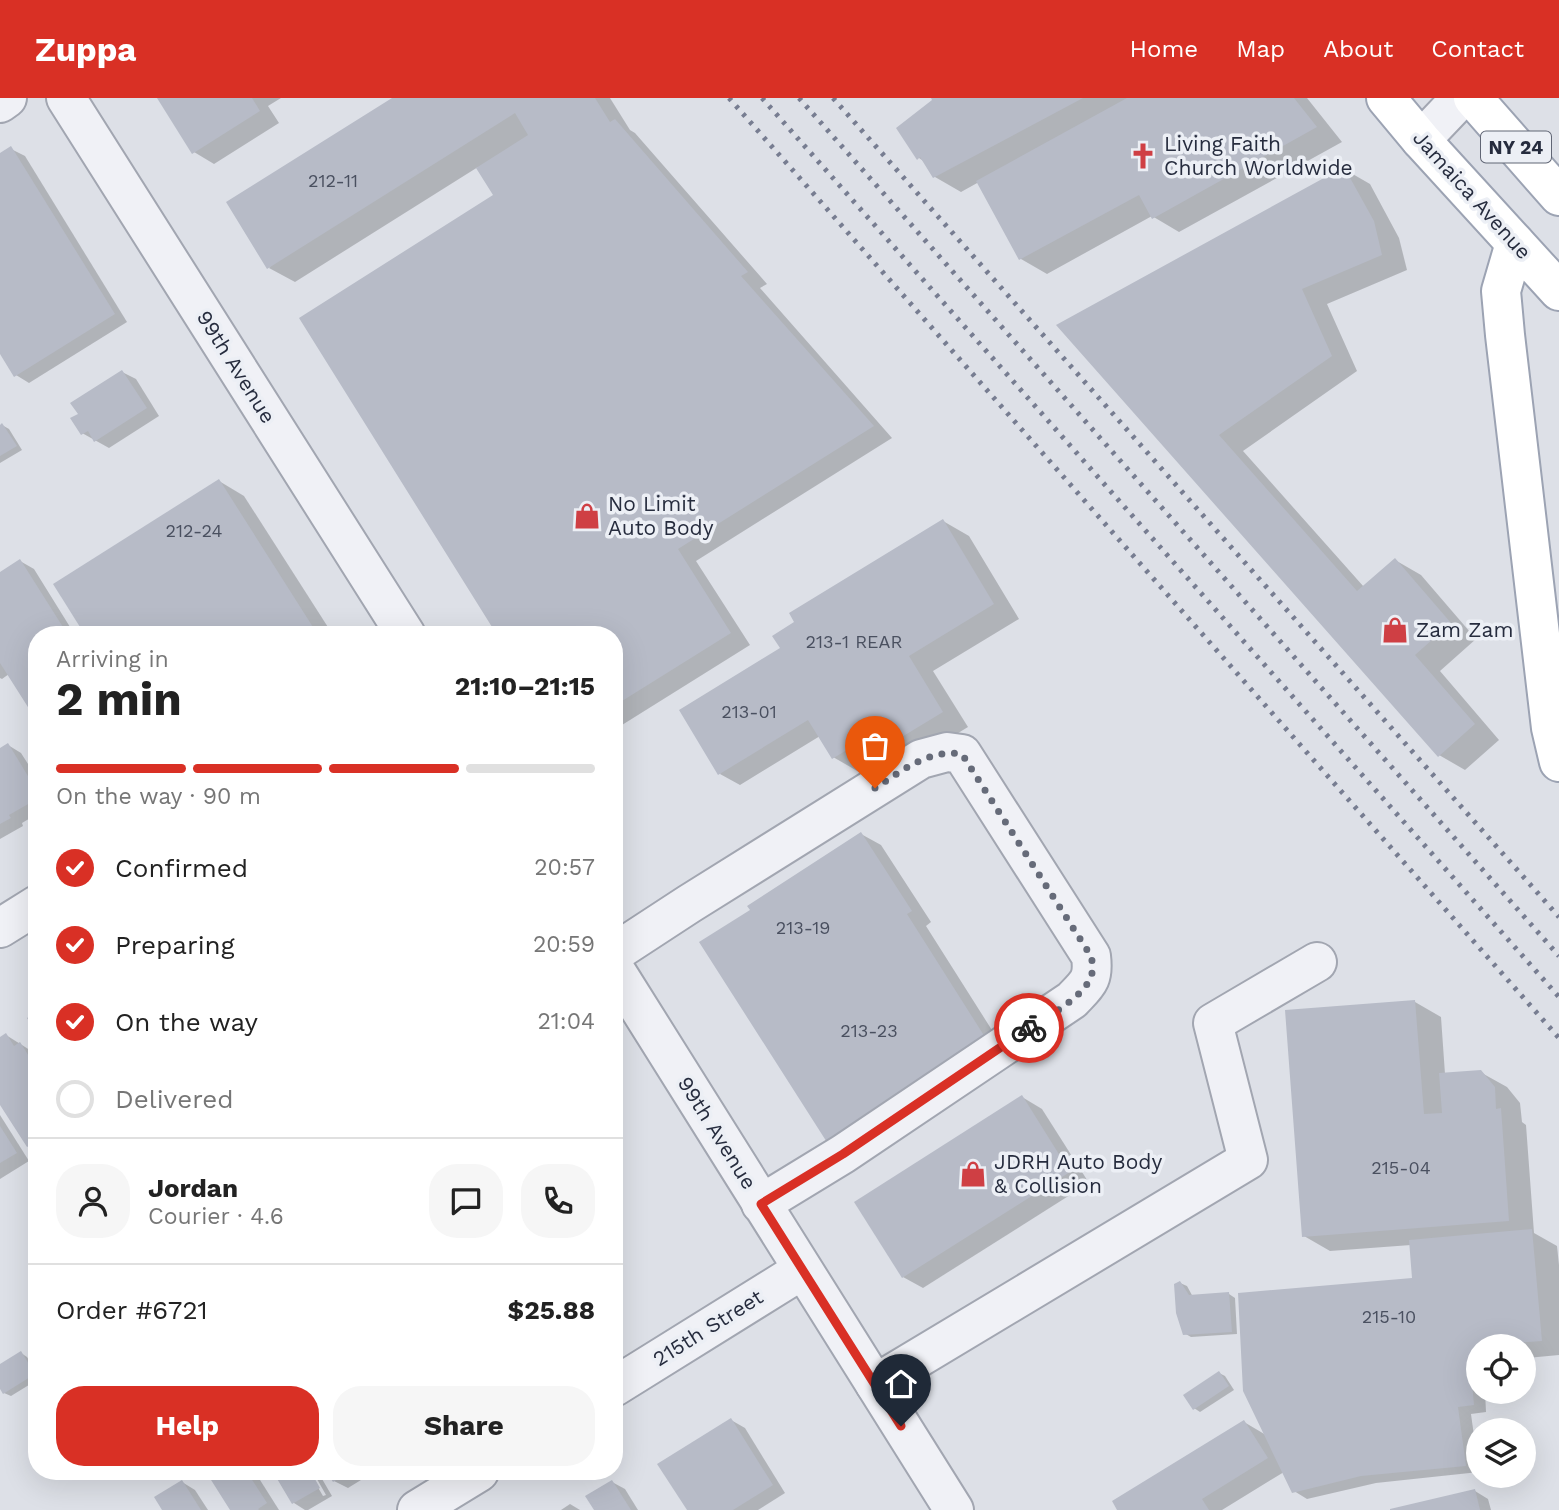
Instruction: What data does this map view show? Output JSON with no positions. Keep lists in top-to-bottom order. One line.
{"streets":{"main road":["NY 24","Jamaica Avenue"],"street":["99th Avenue","215th Street"]},"crossings":[["99th Avenue","215th Street"]],"places":{"church":["Living Faith Church Worldwide"],"shop":["No Limit Auto Body","Zam Zam","JDRH Auto Body & Collision"]},"house_numbers":["212-11","212-24","213-1 REAR","213-01","213-19","213-23","215-04","215-10"],"page":{"header":"Zuppa","nav":["Home","Map","About","Contact"],"heading":["2 min","Arriving in","21:10–21:15"],"panel":["Jordan","Courier · 4.6","Order #6721","$25.88"],"bar":"On the way · 90 m","list":[["Confirmed","20:57"],["Preparing","20:59"],["On the way","21:04"],"Delivered"],"buttons":["Help","Share"]}}
